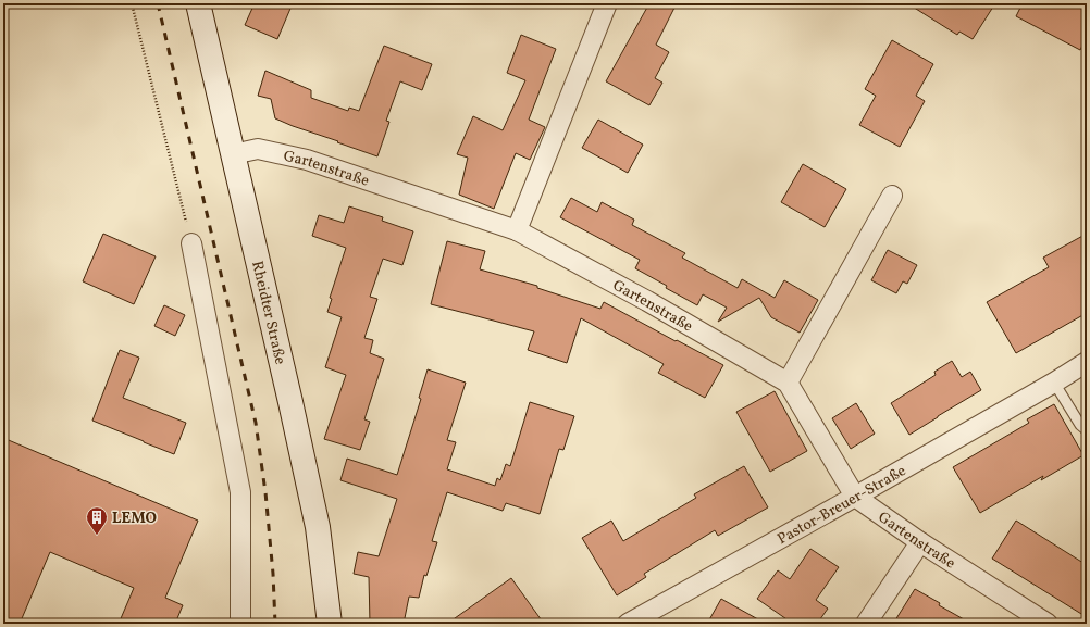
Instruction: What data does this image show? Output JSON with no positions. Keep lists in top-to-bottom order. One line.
{"streets":{"main road":["Rheidter Straße"],"street":["Gartenstraße","Pastor-Breuer-Straße"]},"crossings":[["Gartenstraße","Rheidter Straße"],["Gartenstraße","Pastor-Breuer-Straße"]],"places":{"building":["LEMO"]}}
